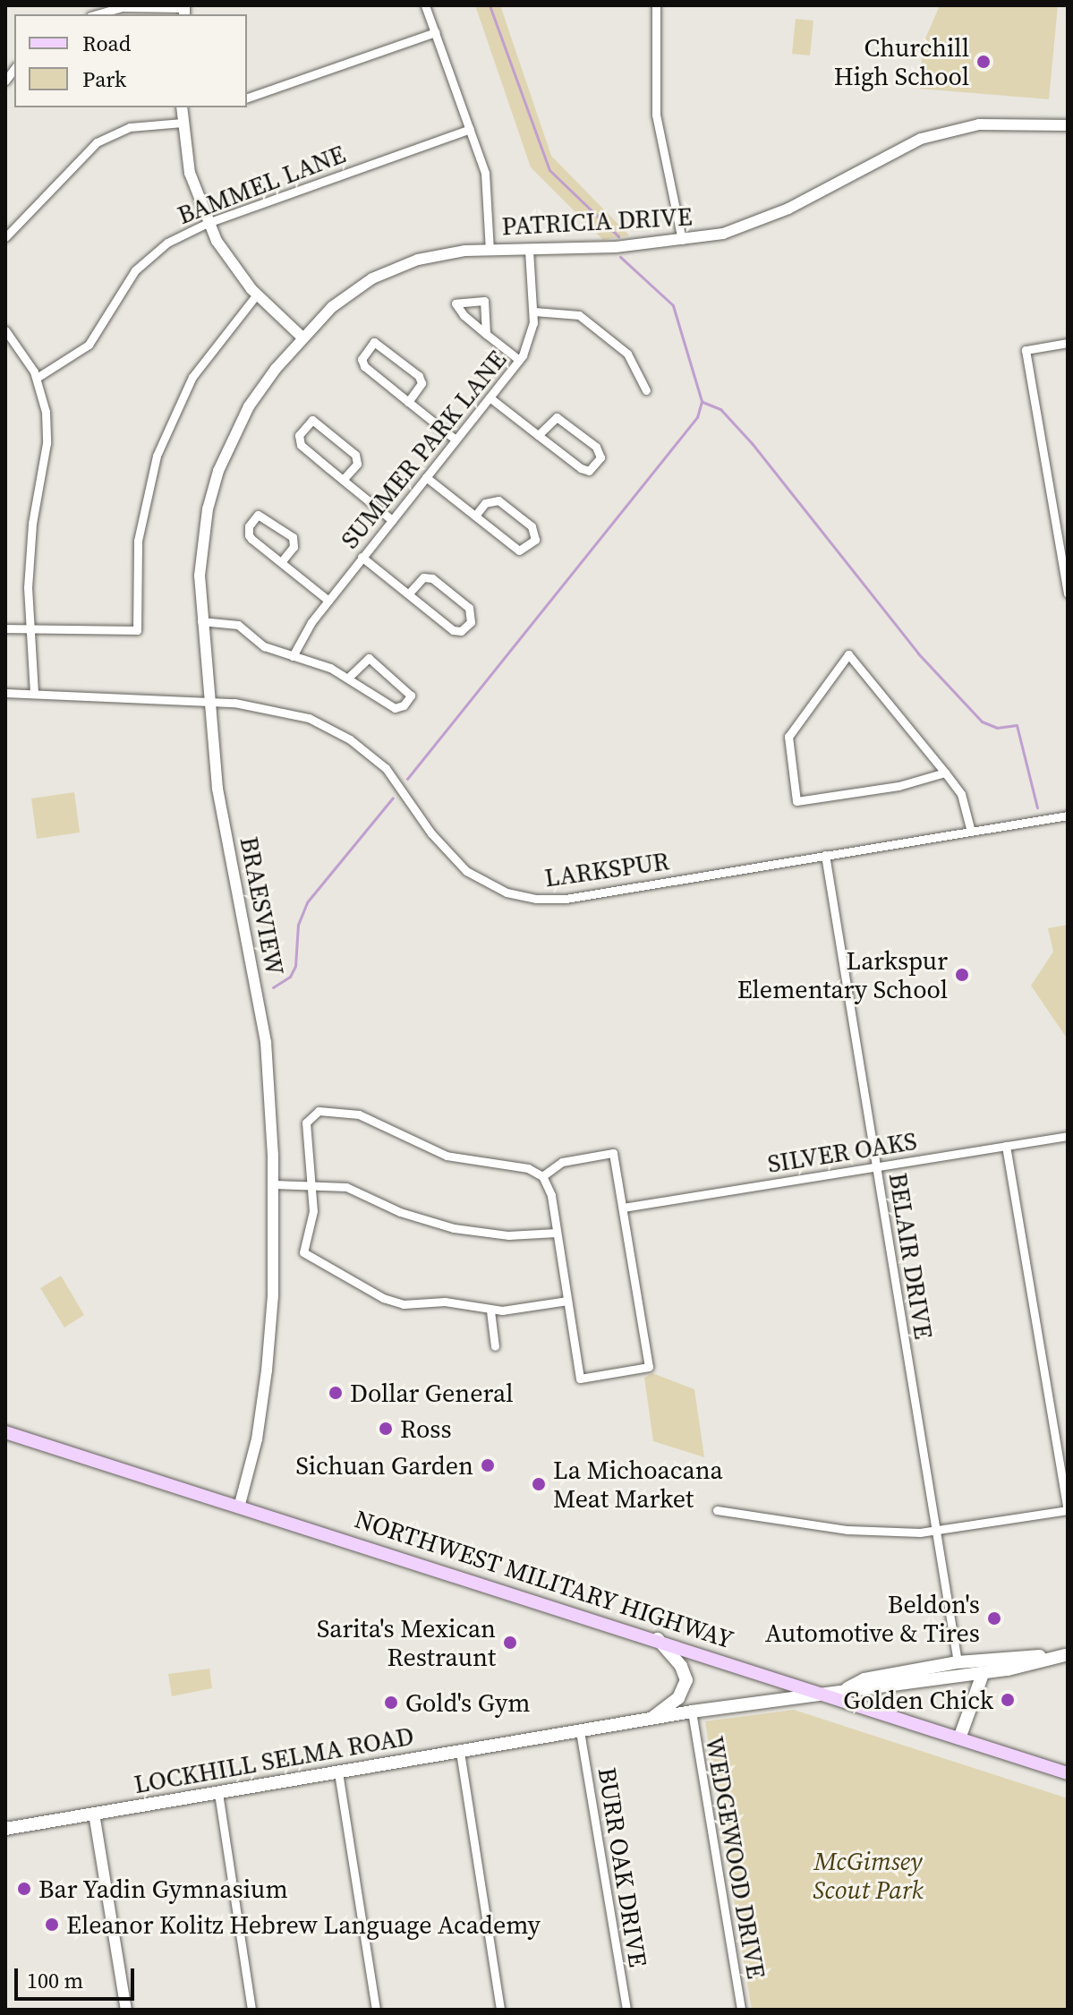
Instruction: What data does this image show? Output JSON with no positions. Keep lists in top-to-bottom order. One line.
{"streets":{"main road":["NORTHWEST MILITARY HIGHWAY","LOCKHILL SELMA ROAD"],"street":["BAMMEL LANE","PATRICIA DRIVE","SUMMER PARK LANE","LARKSPUR","BRAESVIEW","SILVER OAKS","BELAIR DRIVE","WEDGEWOOD DRIVE","BURR OAK DRIVE"]},"crossings":[["PATRICIA DRIVE","SUMMER PARK LANE"],["PATRICIA DRIVE","BRAESVIEW"],["LARKSPUR","BRAESVIEW"],["LARKSPUR","BELAIR DRIVE"],["BRAESVIEW","NORTHWEST MILITARY HIGHWAY"],["SILVER OAKS","BELAIR DRIVE"],["BELAIR DRIVE","LOCKHILL SELMA ROAD"],["NORTHWEST MILITARY HIGHWAY","LOCKHILL SELMA ROAD"],["LOCKHILL SELMA ROAD","WEDGEWOOD DRIVE"],["LOCKHILL SELMA ROAD","BURR OAK DRIVE"]],"parks":["McGimsey Scout Park"],"places":["Churchill High School","Larkspur Elementary School","Dollar General","Ross","Sichuan Garden","La Michoacana Meat Market","Beldon's Automotive & Tires","Sarita's Mexican Restraunt","Golden Chick","Gold's Gym","Bar Yadin Gymnasium","Eleanor Kolitz Hebrew Language Academy"],"legend":["Road","Park"],"scale_bar":"100 m"}
